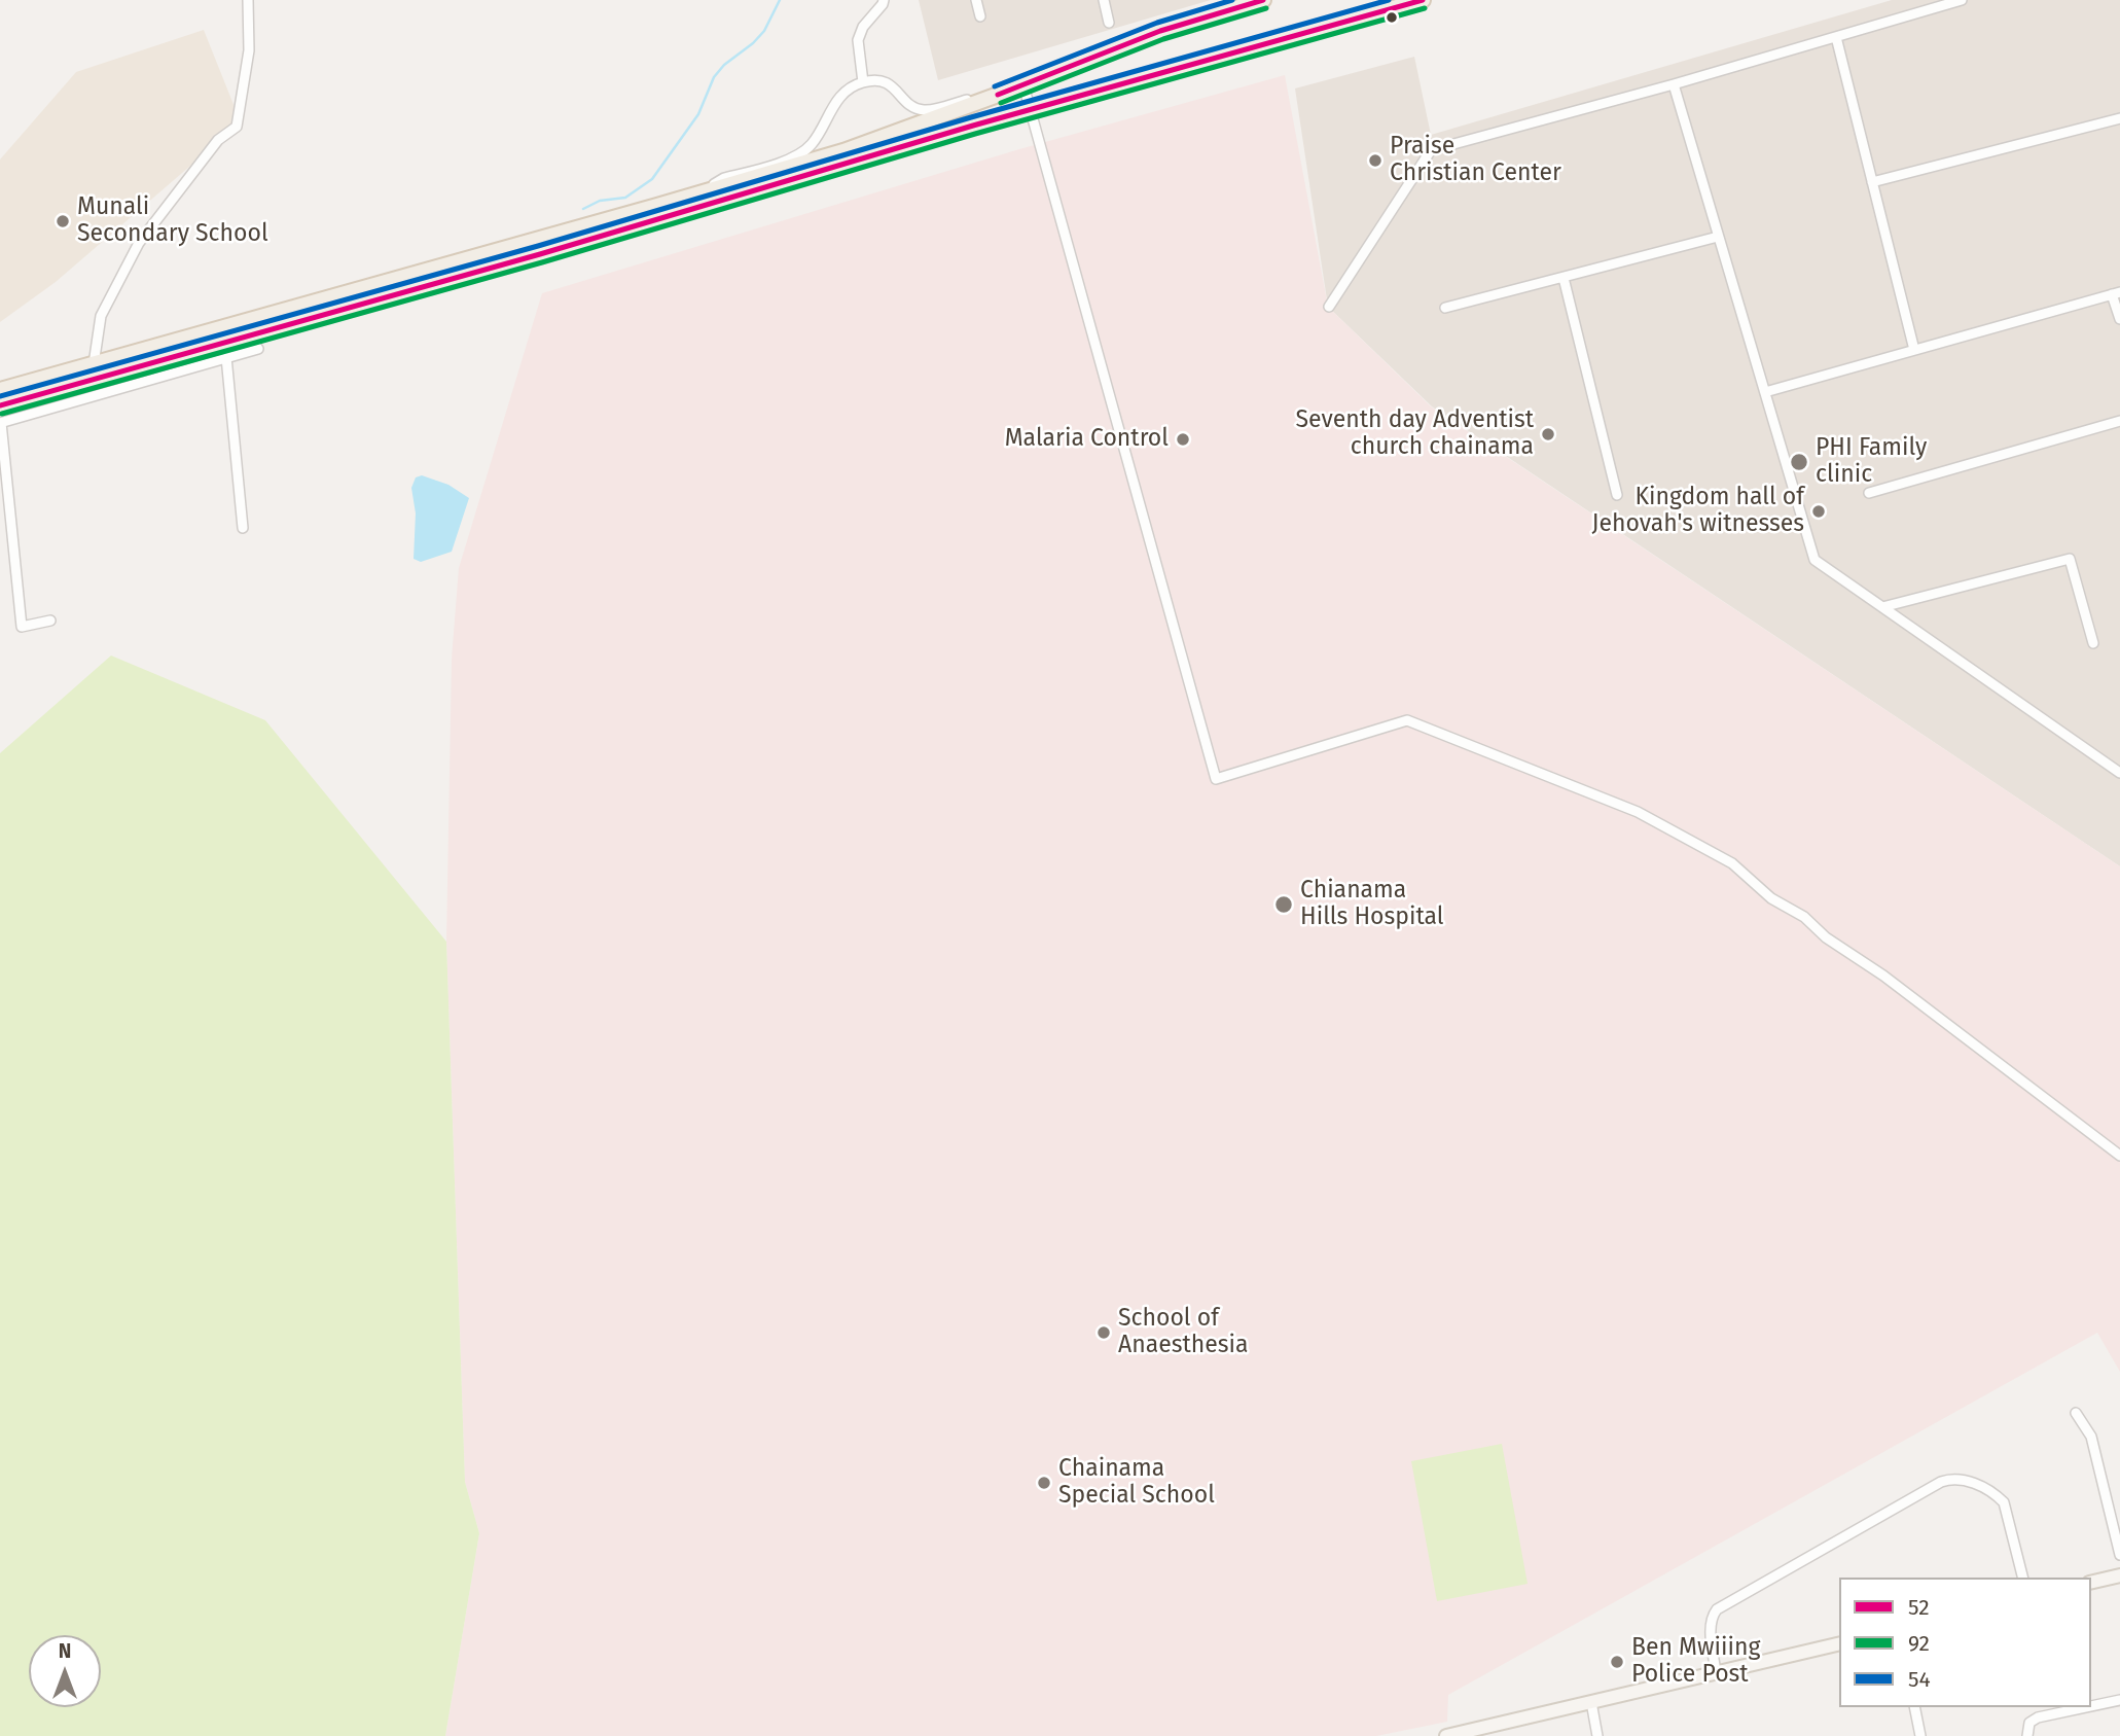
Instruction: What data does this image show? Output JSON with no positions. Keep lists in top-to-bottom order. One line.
{"places":["Praise Christian Center","Munali Secondary School","Seventh day Adventist church chainama","Malaria Control","PHI Family clinic","Kingdom hall of Jehovah's witnesses","Chianama Hills Hospital","School of Anaesthesia","Chainama Special School","Ben Mwiiing Police Post"],"lines":["transit line 52","transit line 54","transit line 92"],"legend":["52","92","54"],"north":"top"}
